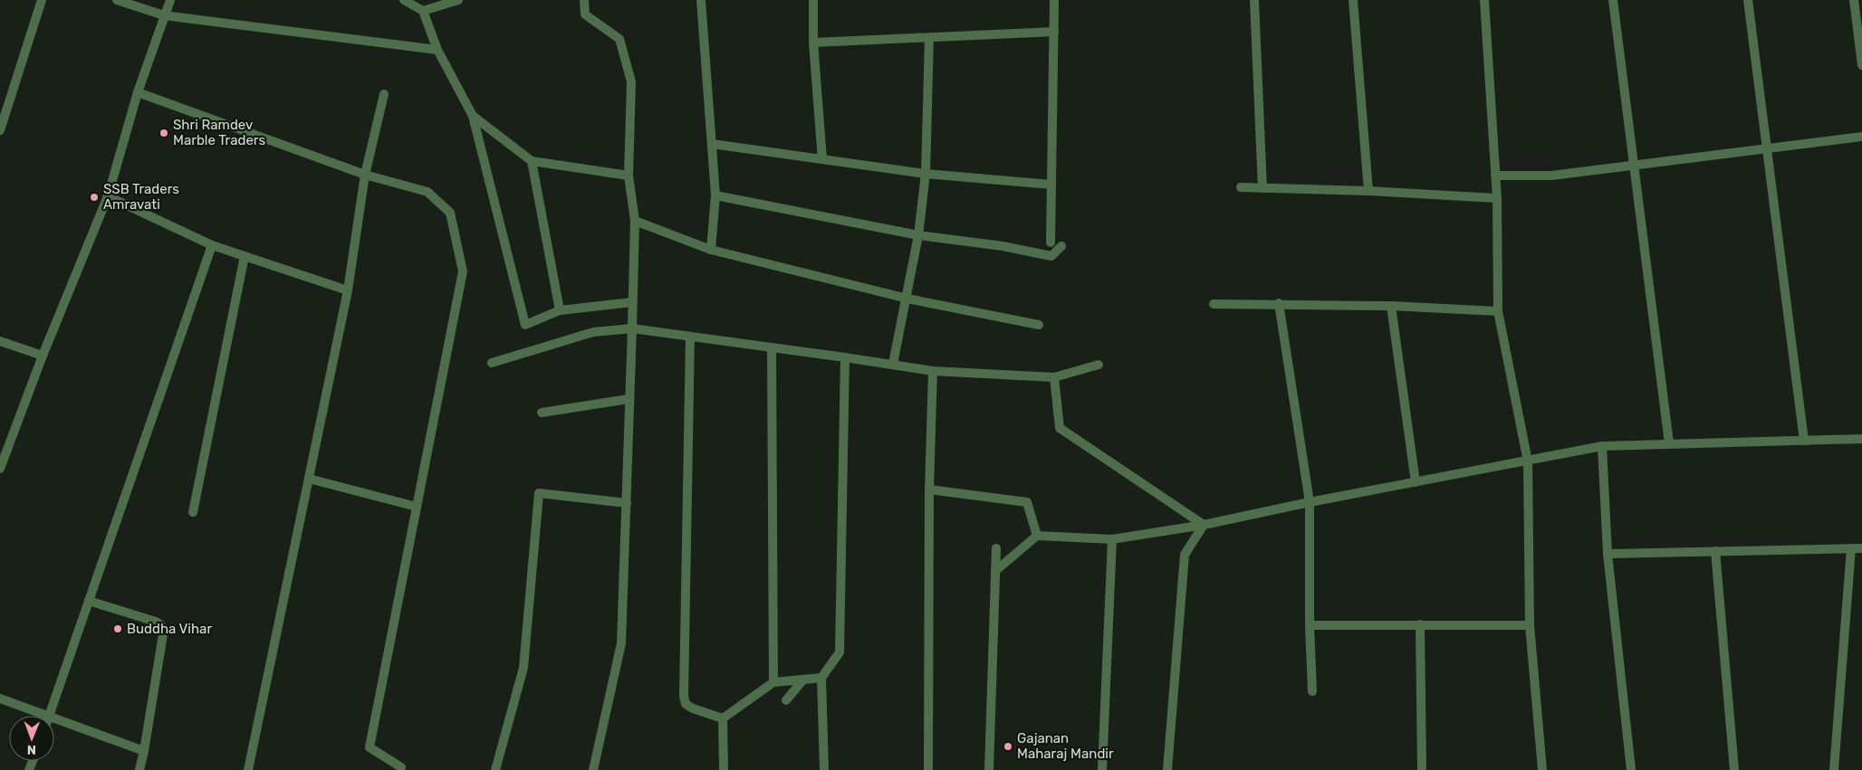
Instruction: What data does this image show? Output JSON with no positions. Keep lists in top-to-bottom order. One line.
{"places":["Shri Ramdev Marble Traders","SSB Traders Amravati","Buddha Vihar","Gajanan Maharaj Mandir"],"north":"bottom"}
